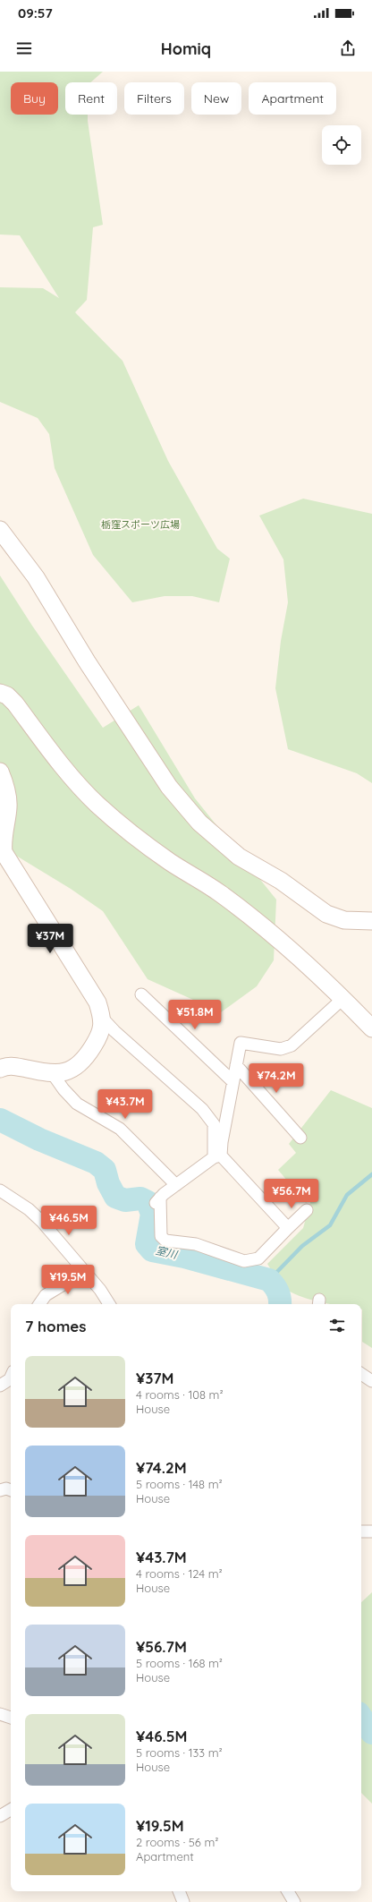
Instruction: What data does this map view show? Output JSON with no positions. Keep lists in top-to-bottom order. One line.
{"water":["室川"],"parks":["栃窪スポーツ広場"],"page":{"status":"09:57","header":"Homiq","chip":["Buy","Rent","Filters","New","Apartment"],"price":["¥37M","¥51.8M","¥74.2M","¥43.7M","¥56.7M","¥46.5M","¥19.5M"],"heading":"7 homes","list":[{"name":"¥37M","note":"4 rooms · 108 m² · House"},{"name":"¥74.2M","note":"5 rooms · 148 m² · House"},{"name":"¥43.7M","note":"4 rooms · 124 m² · House"},{"name":"¥56.7M","note":"5 rooms · 168 m² · House"},{"name":"¥46.5M","note":"5 rooms · 133 m² · House"},{"name":"¥19.5M","note":"2 rooms · 56 m² · Apartment"}]}}
